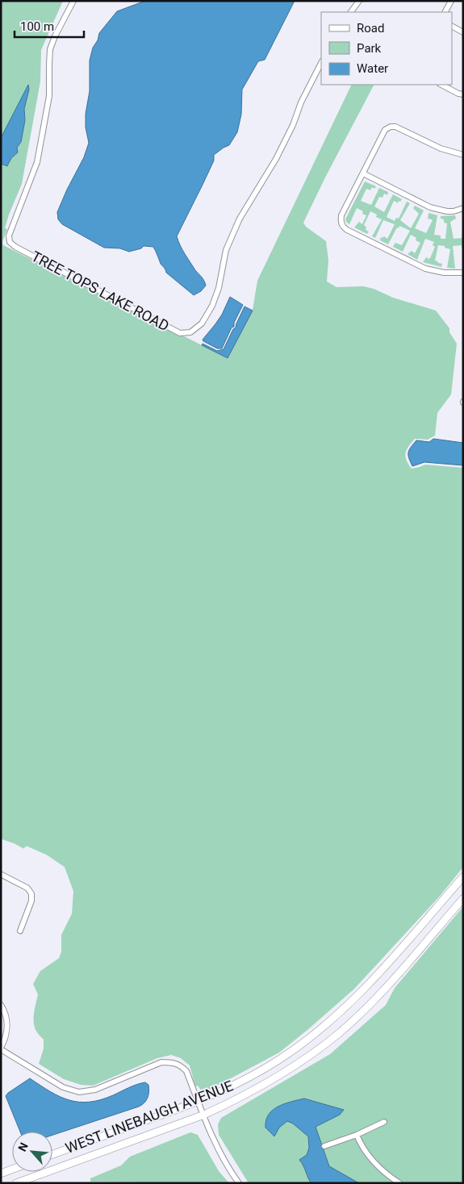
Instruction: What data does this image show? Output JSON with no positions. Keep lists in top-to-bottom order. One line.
{"streets":{"main road":["WEST LINEBAUGH AVENUE"],"street":["TREE TOPS LAKE ROAD"]},"legend":["Road","Park","Water"],"scale_bar":"100 m","north":"top left"}
